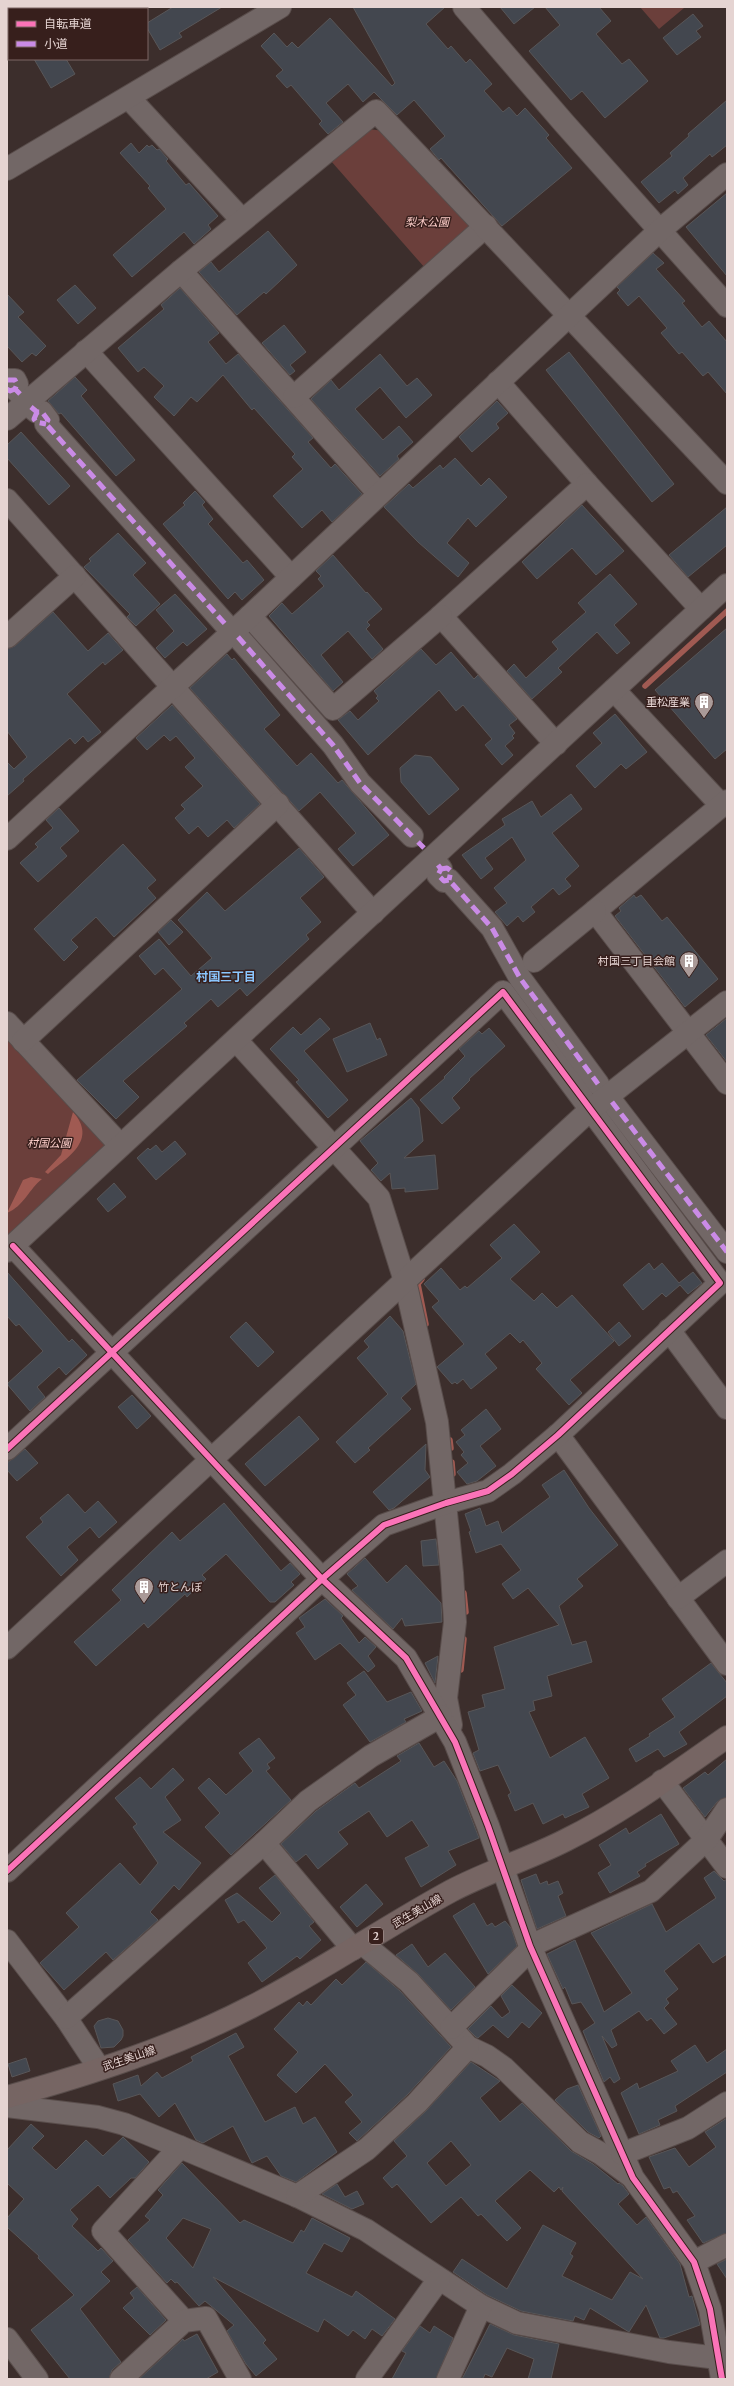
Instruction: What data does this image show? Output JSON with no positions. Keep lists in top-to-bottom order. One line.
{"streets":{"main road":["武生美山線","2"]},"districts":["村国三丁目"],"parks":["梨木公園","村国公園"],"places":{"building":["重松産業","村国三丁目会館","竹とんぼ"]},"legend":["自転車道","小道"]}
